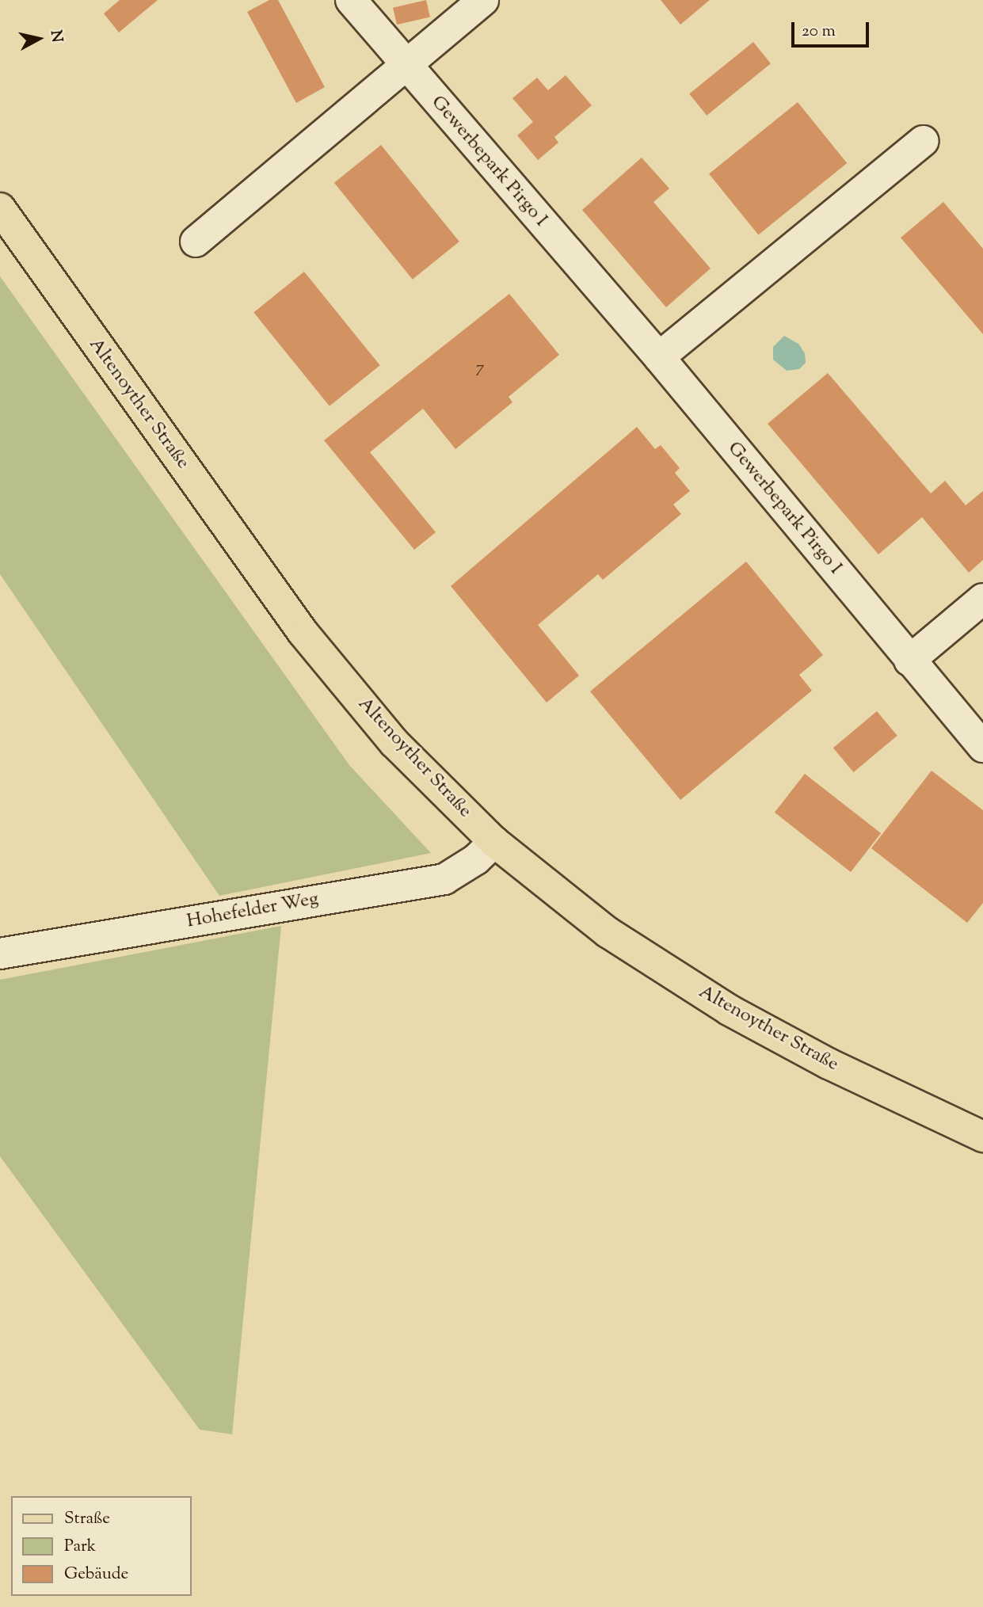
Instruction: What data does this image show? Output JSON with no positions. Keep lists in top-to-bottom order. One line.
{"streets":{"main road":["Altenoyther Straße"],"street":["Gewerbepark Pirgo I","Hohefelder Weg"]},"crossings":[["Altenoyther Straße","Hohefelder Weg"]],"house_numbers":["7"],"legend":["Straße","Park","Gebäude"],"scale_bar":"20 m","north":"right"}
